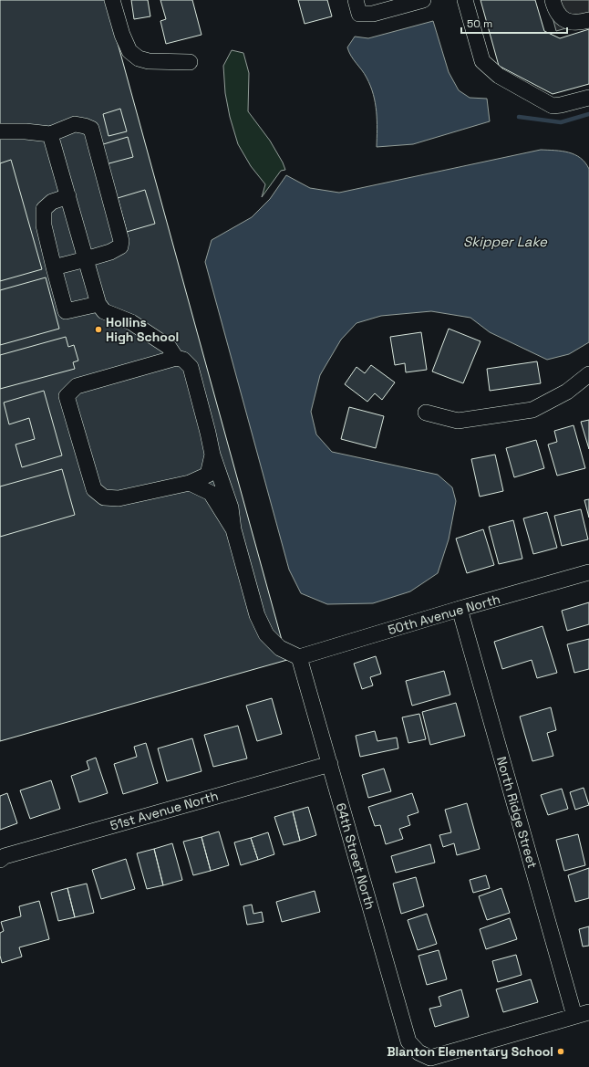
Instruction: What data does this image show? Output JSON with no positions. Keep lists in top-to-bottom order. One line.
{"streets":{"street":["50th Avenue North","51st Avenue North","North Ridge Street","64th Street North"]},"crossings":[["50th Avenue North","North Ridge Street"],["50th Avenue North","64th Street North"],["51st Avenue North","64th Street North"],["North Ridge Street","64th Street North"]],"water":["Skipper Lake"],"places":["Hollins High School","Blanton Elementary School"],"scale_bar":"50 m"}
